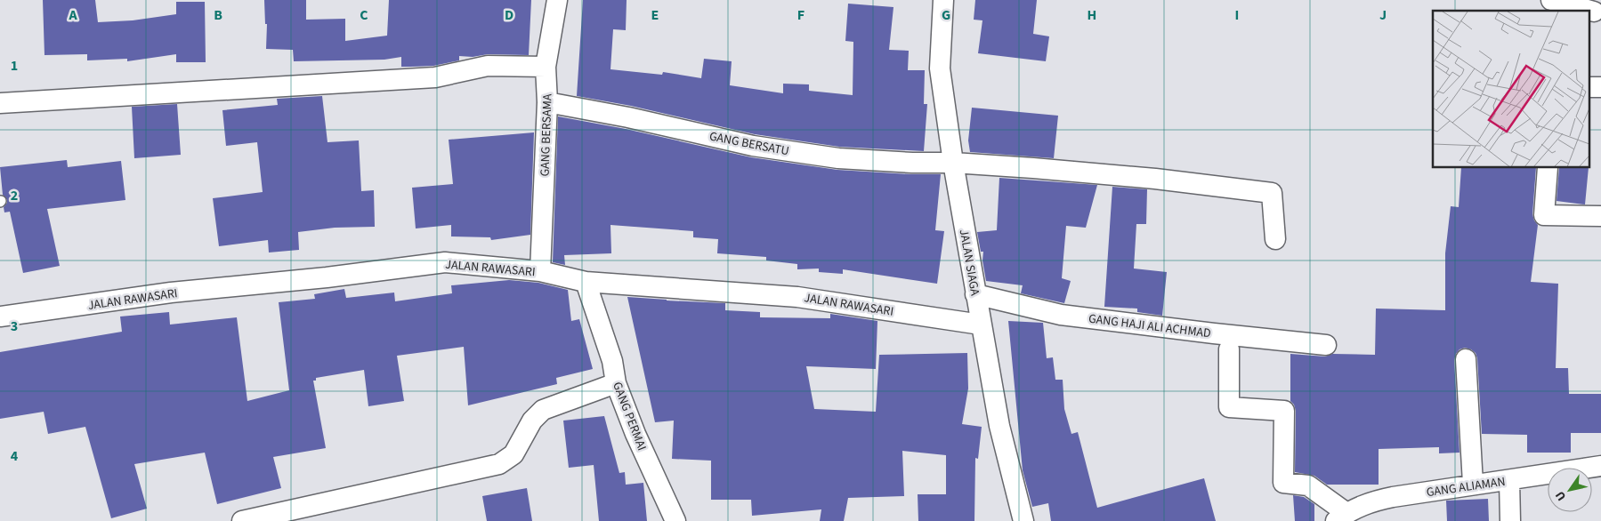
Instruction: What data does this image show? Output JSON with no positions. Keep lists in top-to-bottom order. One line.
{"streets":{"street":["GANG BERSAMA","GANG BERSATU","JALAN SIAGA","JALAN RAWASARI","GANG HAJI ALI ACHMAD","GANG PERMAI","GANG ALIAMAN"]},"crossings":[["GANG BERSAMA","GANG BERSATU"],["GANG BERSAMA","JALAN RAWASARI"],["GANG BERSATU","JALAN SIAGA"],["JALAN SIAGA","JALAN RAWASARI"],["JALAN SIAGA","GANG HAJI ALI ACHMAD"],["JALAN RAWASARI","GANG PERMAI"]],"north":"bottom left","grid":{"columns":["A","B","C","D","E","F","G","H","I","J"],"rows":["1","2","3","4"]}}
